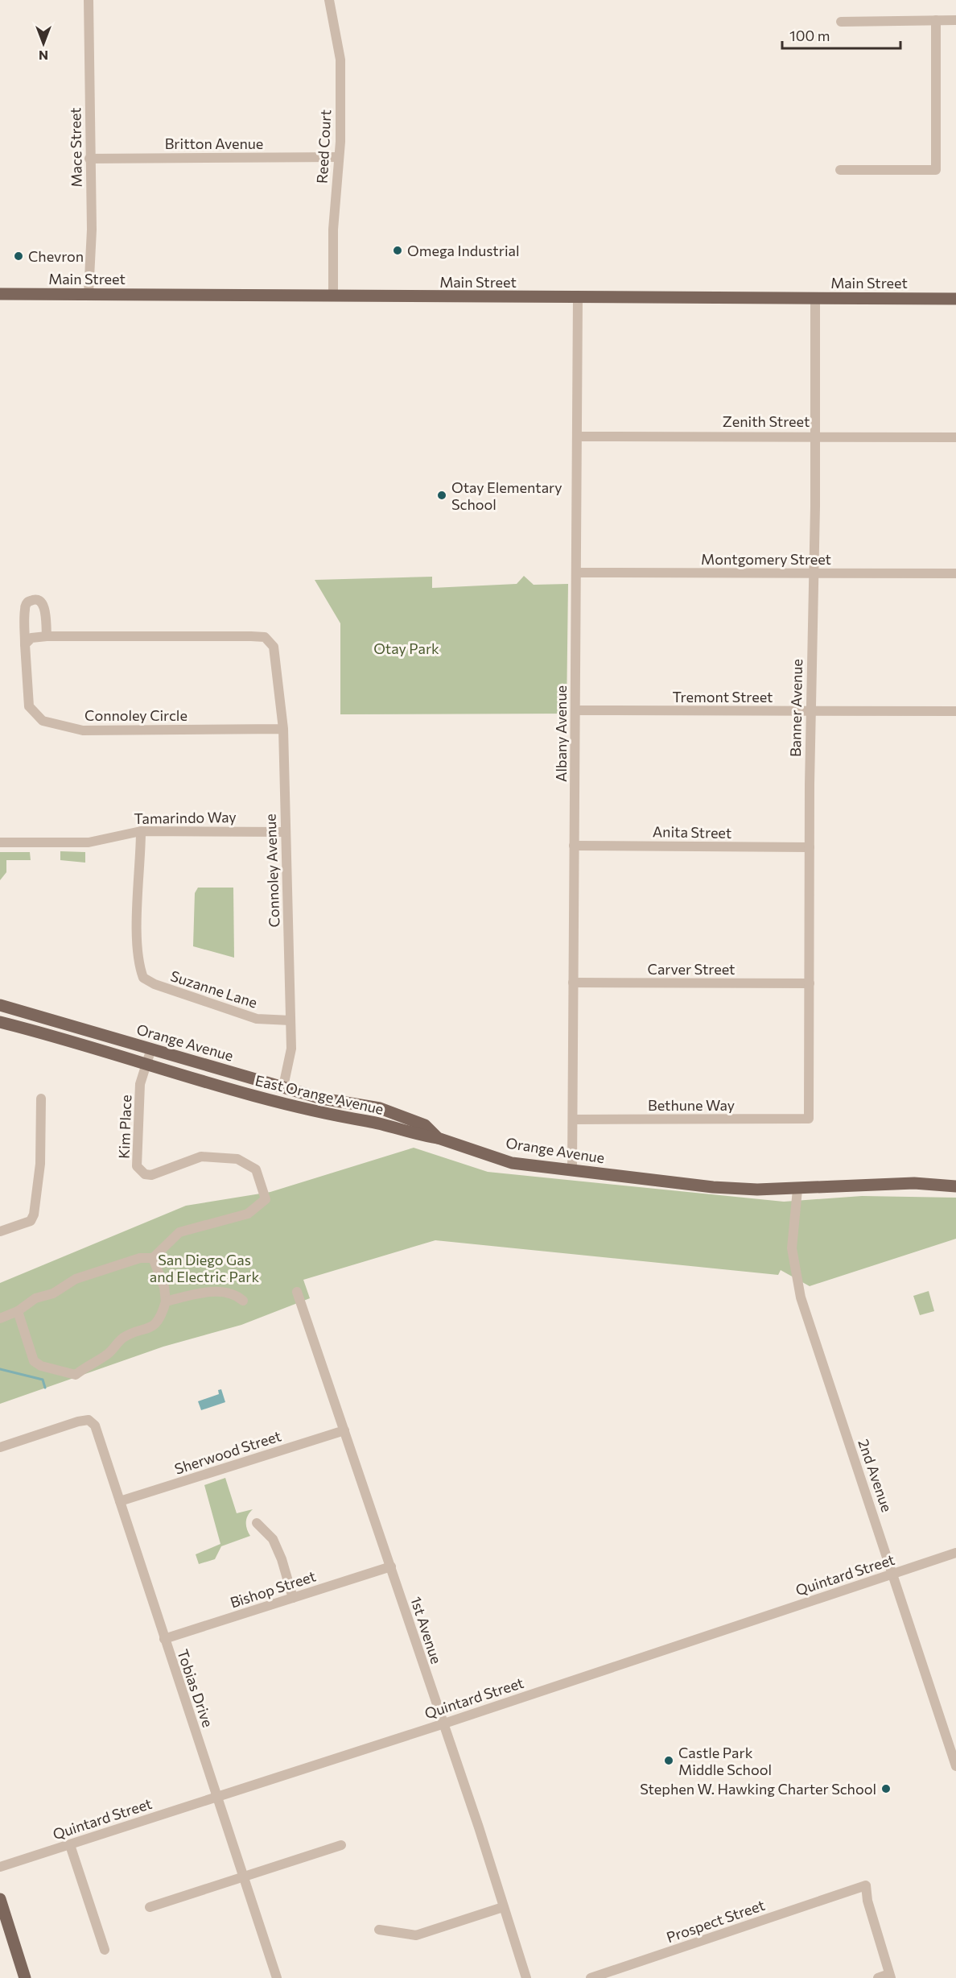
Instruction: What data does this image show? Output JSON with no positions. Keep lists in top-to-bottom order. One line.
{"streets":{"main road":["Main Street","Orange Avenue","East Orange Avenue"],"street":["Britton Avenue","Reed Court","Mace Street","Zenith Street","Montgomery Street","Tremont Street","Banner Avenue","Connoley Circle","Albany Avenue","Tamarindo Way","Anita Street","Connoley Avenue","Carver Street","Suzanne Lane","Bethune Way","Kim Place","Sherwood Street","2nd Avenue","Quintard Street","Bishop Street","1st Avenue","Tobias Drive","Prospect Street"]},"crossings":[["Britton Avenue","Reed Court"],["Britton Avenue","Mace Street"],["Reed Court","Main Street"],["Mace Street","Main Street"],["Main Street","Banner Avenue"],["Main Street","Albany Avenue"],["Zenith Street","Banner Avenue"],["Zenith Street","Albany Avenue"],["Montgomery Street","Banner Avenue"],["Montgomery Street","Albany Avenue"],["Tremont Street","Banner Avenue"],["Tremont Street","Albany Avenue"],["Banner Avenue","Anita Street"],["Banner Avenue","Carver Street"],["Banner Avenue","Bethune Way"],["Connoley Circle","Connoley Avenue"],["Albany Avenue","Anita Street"],["Albany Avenue","Carver Street"],["Albany Avenue","Orange Avenue"],["Albany Avenue","Bethune Way"],["Tamarindo Way","Connoley Avenue"],["Tamarindo Way","Suzanne Lane"],["Connoley Avenue","Suzanne Lane"],["Connoley Avenue","Orange Avenue"],["Orange Avenue","East Orange Avenue"],["Orange Avenue","Kim Place"],["Orange Avenue","2nd Avenue"],["East Orange Avenue","Kim Place"],["Sherwood Street","1st Avenue"],["Sherwood Street","Tobias Drive"],["2nd Avenue","Quintard Street"],["Quintard Street","1st Avenue"],["Quintard Street","Tobias Drive"],["Bishop Street","1st Avenue"],["Bishop Street","Tobias Drive"]],"parks":["Otay Park","San Diego Gas and Electric Park"],"places":["Omega Industrial","Chevron","Otay Elementary School","Castle Park Middle School","Stephen W. Hawking Charter School"],"scale_bar":"100 m","north":"bottom"}
